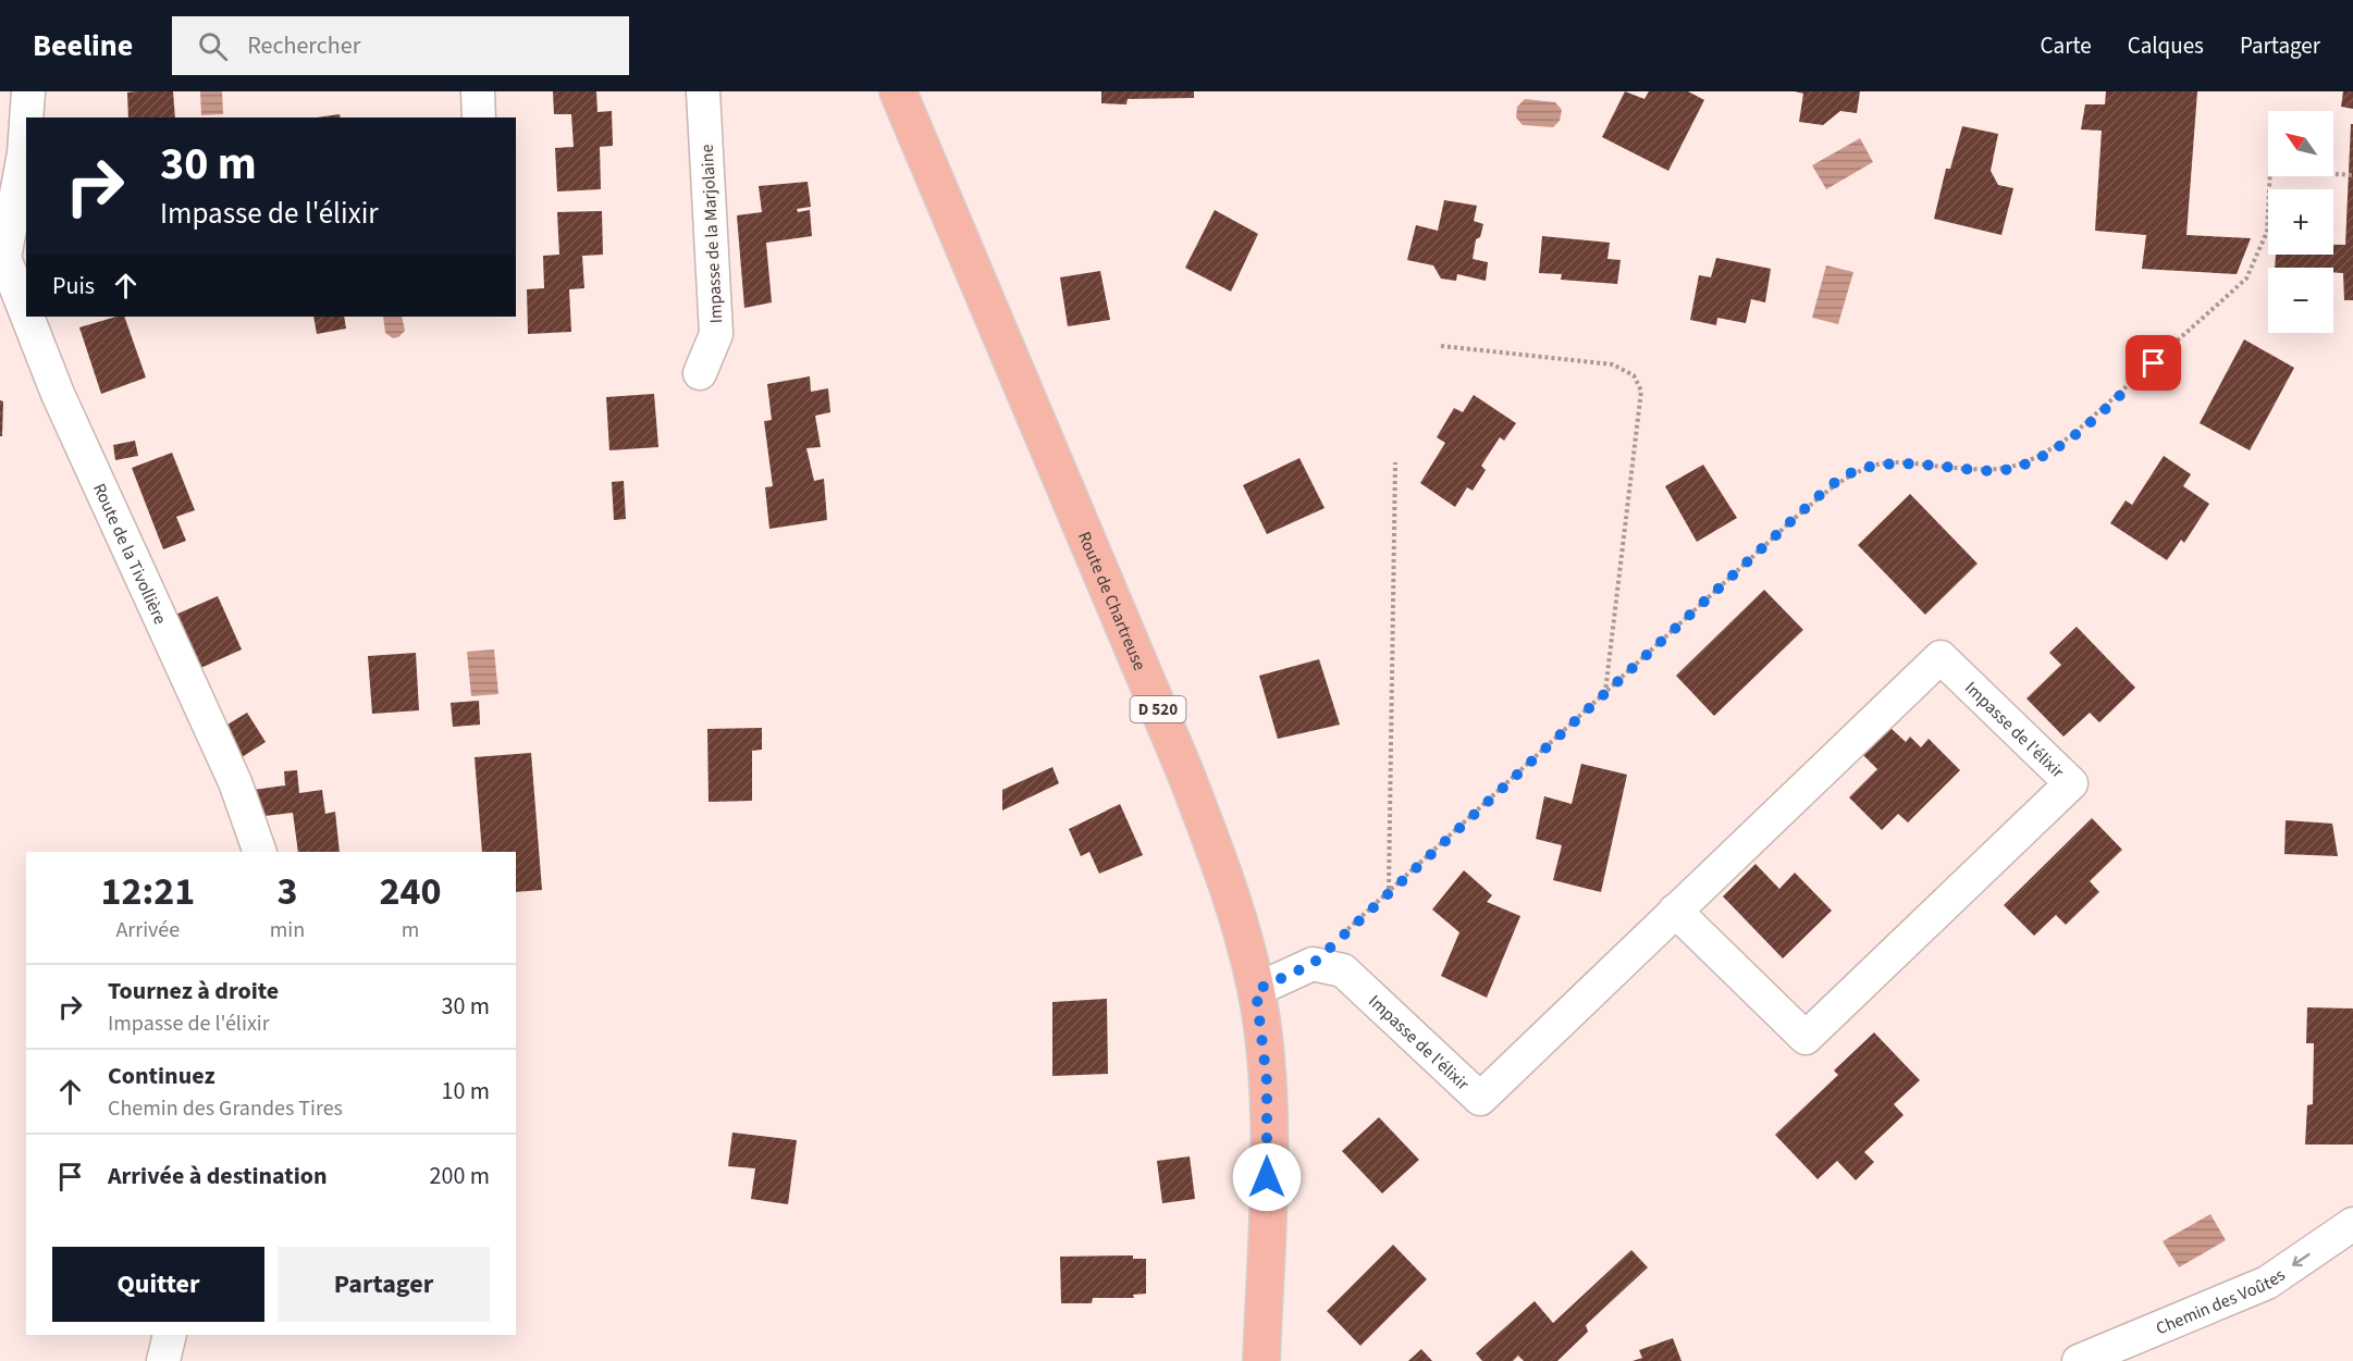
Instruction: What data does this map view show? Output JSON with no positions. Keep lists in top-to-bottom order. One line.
{"streets":{"main road":["Route de Chartreuse","D 520"],"street":["Impasse de la Marjolaine","Route de la Tivollière","Impasse de l'élixir","Chemin des Voûtes"]},"one_way":["Chemin des Voûtes"],"north":"top left","page":{"header":"Beeline","search":"Rechercher","nav":["Carte","Calques","Partager"],"map_buttons":["+","−"],"turn":["30 m","Impasse de l'élixir"],"then":"Puis","eta":["12:21","Arrivée","3","min","240","m"],"list":[{"name":"Tournez à droite","note":"Impasse de l'élixir","value":"30 m"},{"name":"Continuez","note":"Chemin des Grandes Tires","value":"10 m"},{"name":"Arrivée à destination","value":"200 m"}],"buttons":["Quitter","Partager"]}}
